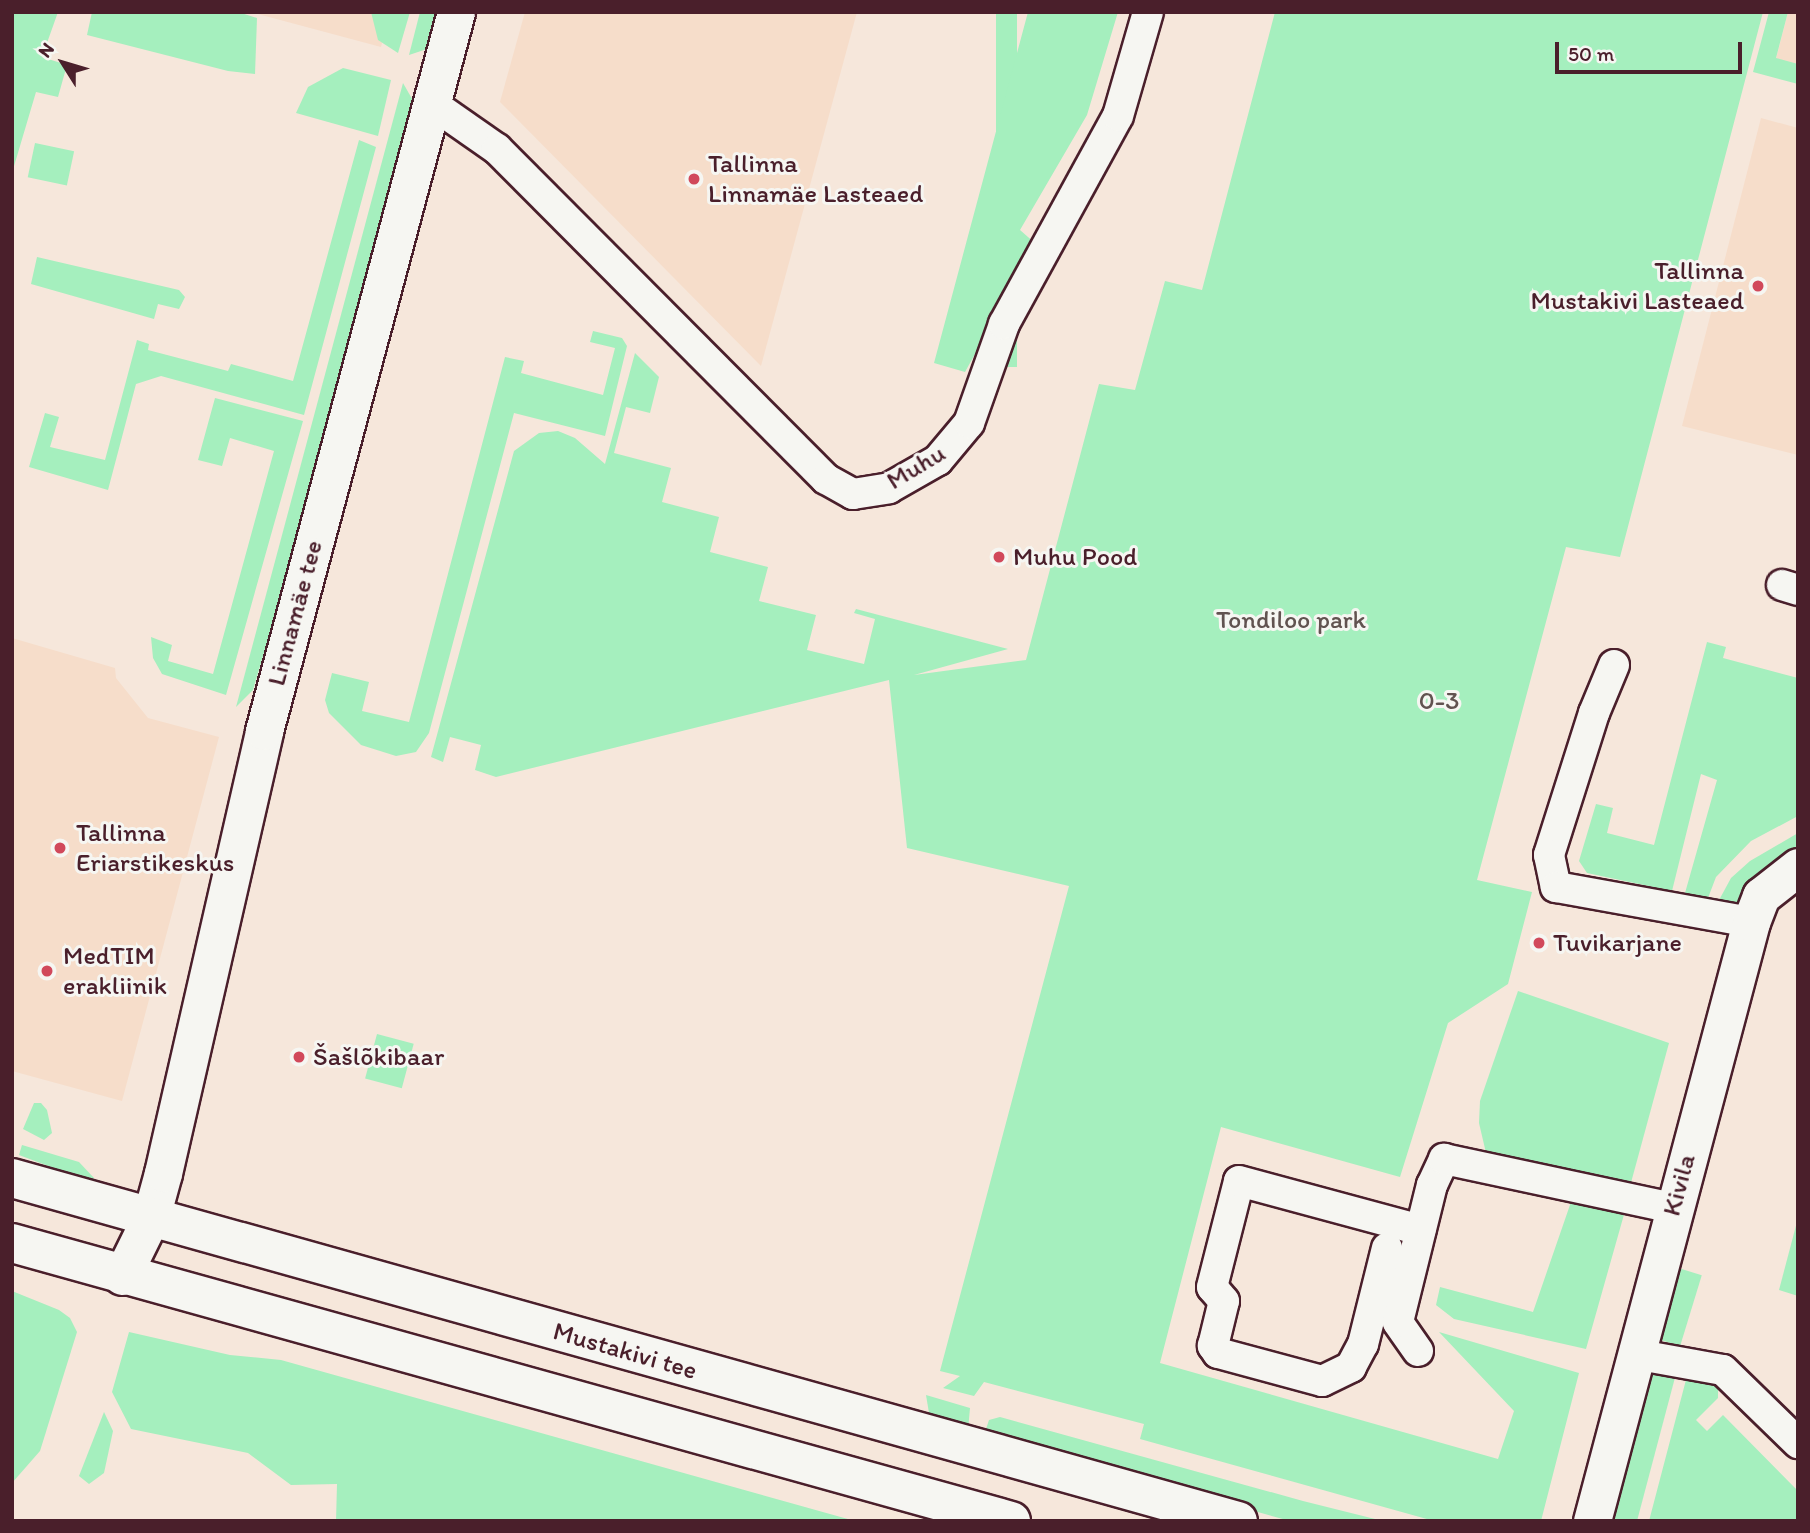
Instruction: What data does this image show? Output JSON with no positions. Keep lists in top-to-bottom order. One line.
{"streets":{"main road":["Mustakivi tee"],"street":["Muhu","Linnamäe tee","Kivila"]},"crossings":[["Muhu","Linnamäe tee"],["Linnamäe tee","Mustakivi tee"]],"parks":["Tondiloo park","0-3"],"places":["Tallinna Linnamäe Lasteaed","Tallinna Mustakivi Lasteaed","Muhu Pood","Tallinna Eriarstikeskus","Tuvikarjane","MedTIM erakliinik","Šašlõkibaar"],"scale_bar":"50 m","north":"top left"}
